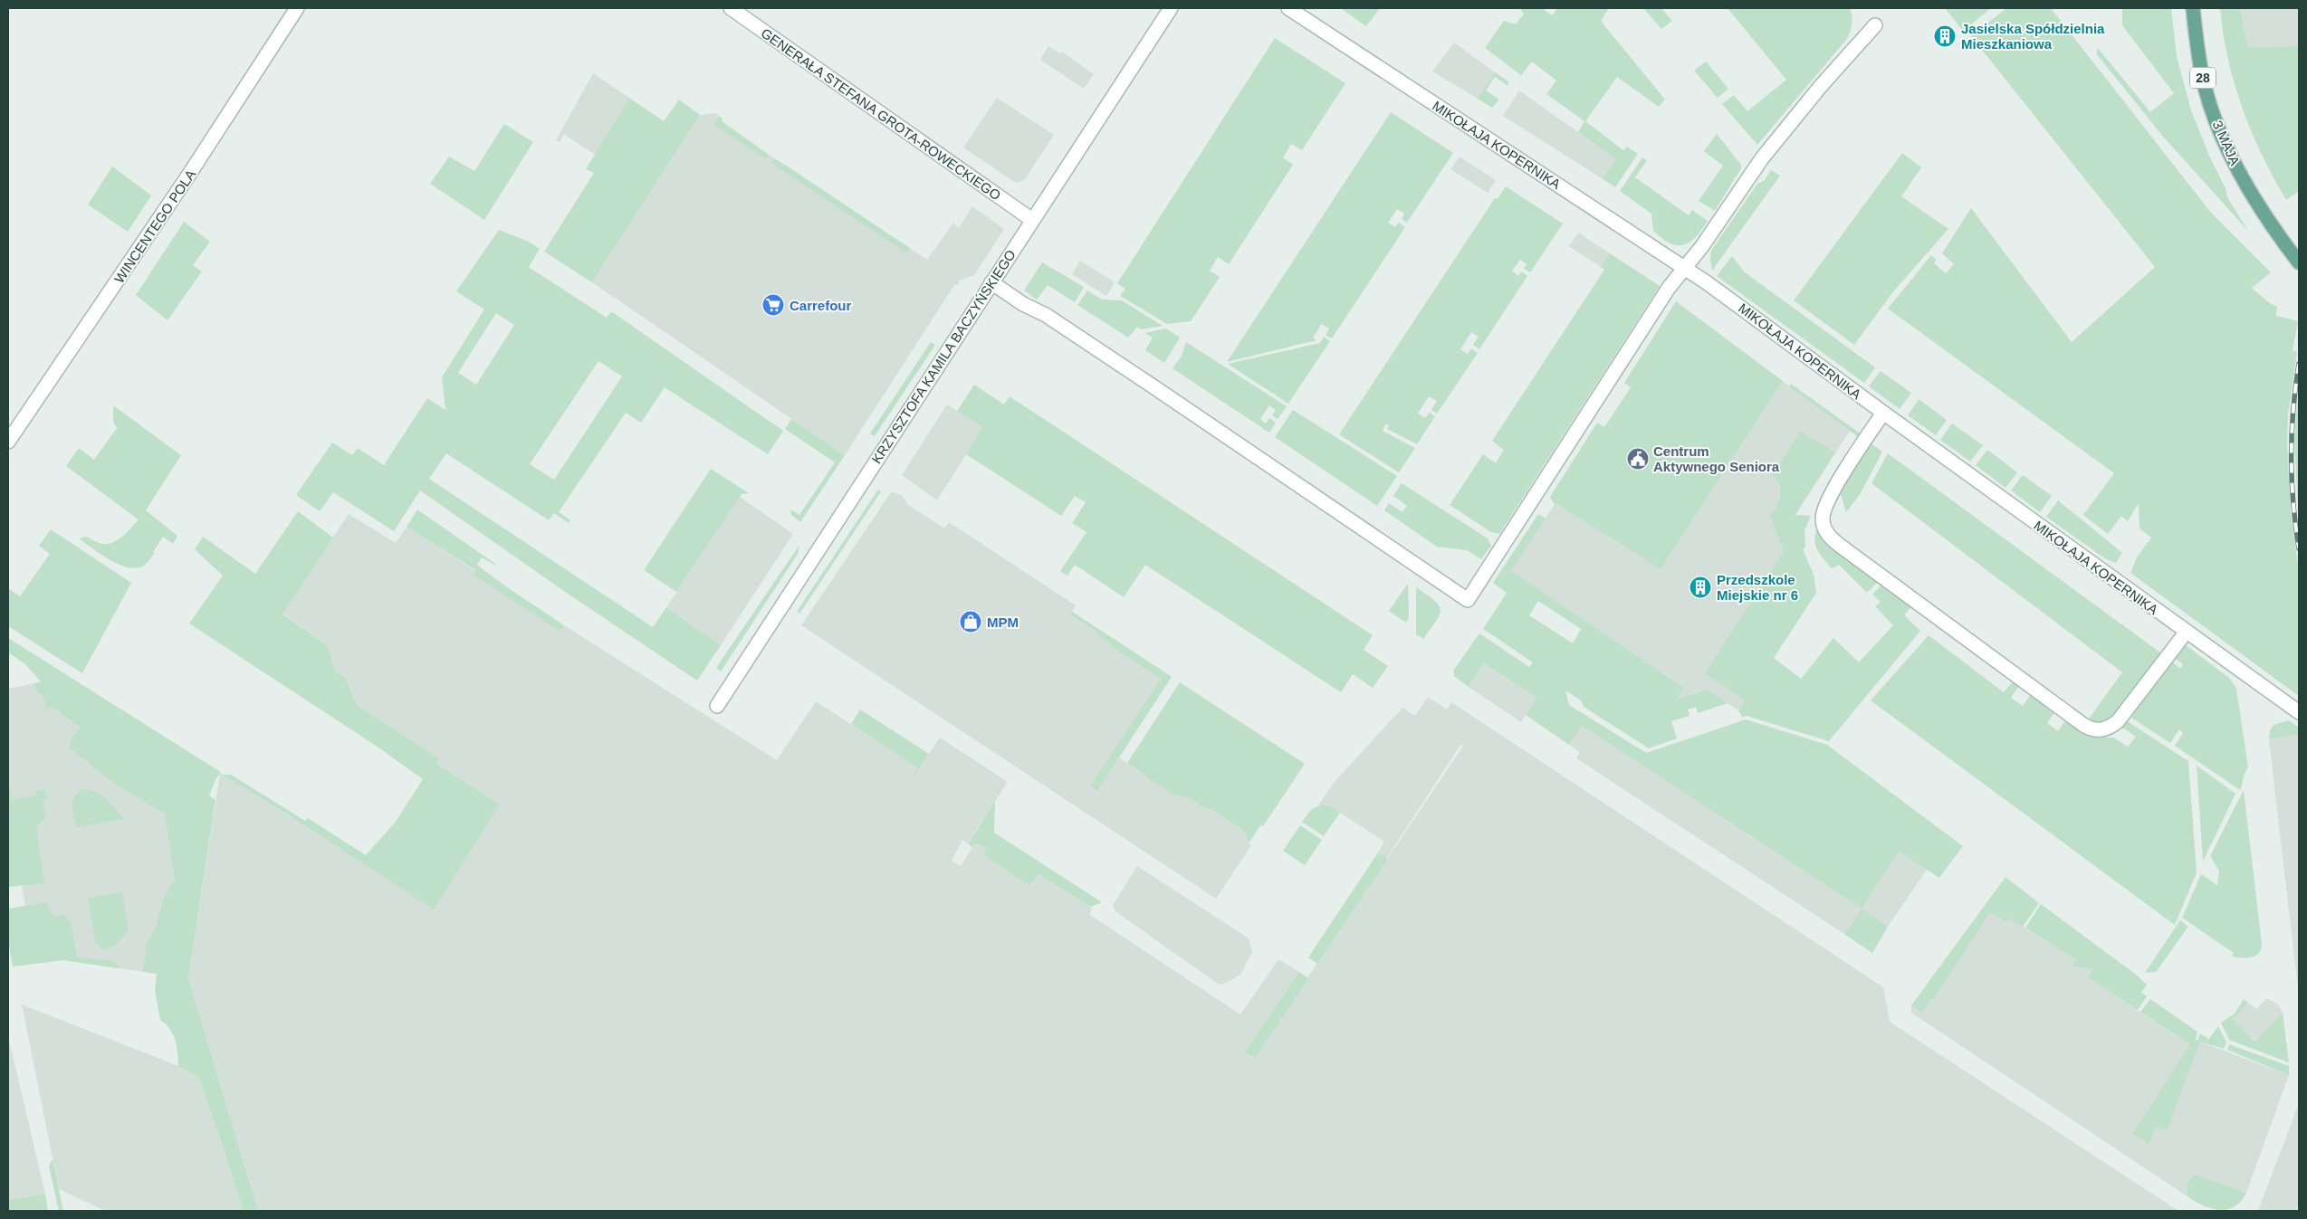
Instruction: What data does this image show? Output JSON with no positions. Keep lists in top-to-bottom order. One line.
{"streets":{"main road":["28","3 MAJA"],"street":["GENERAŁA STEFANA GROTA-ROWECKIEGO","MIKOŁAJA KOPERNIKA","WINCENTEGO POLA","KRZYSZTOFA KAMILA BACZYŃSKIEGO"]},"crossings":[["GENERAŁA STEFANA GROTA-ROWECKIEGO","KRZYSZTOFA KAMILA BACZYŃSKIEGO"]],"places":{"building":["Jasielska Spółdzielnia Mieszkaniowa","Przedszkole Miejskie nr 6"],"supermarket":["Carrefour"],"public building":["Centrum Aktywnego Seniora"],"shop":["MPM"]}}
